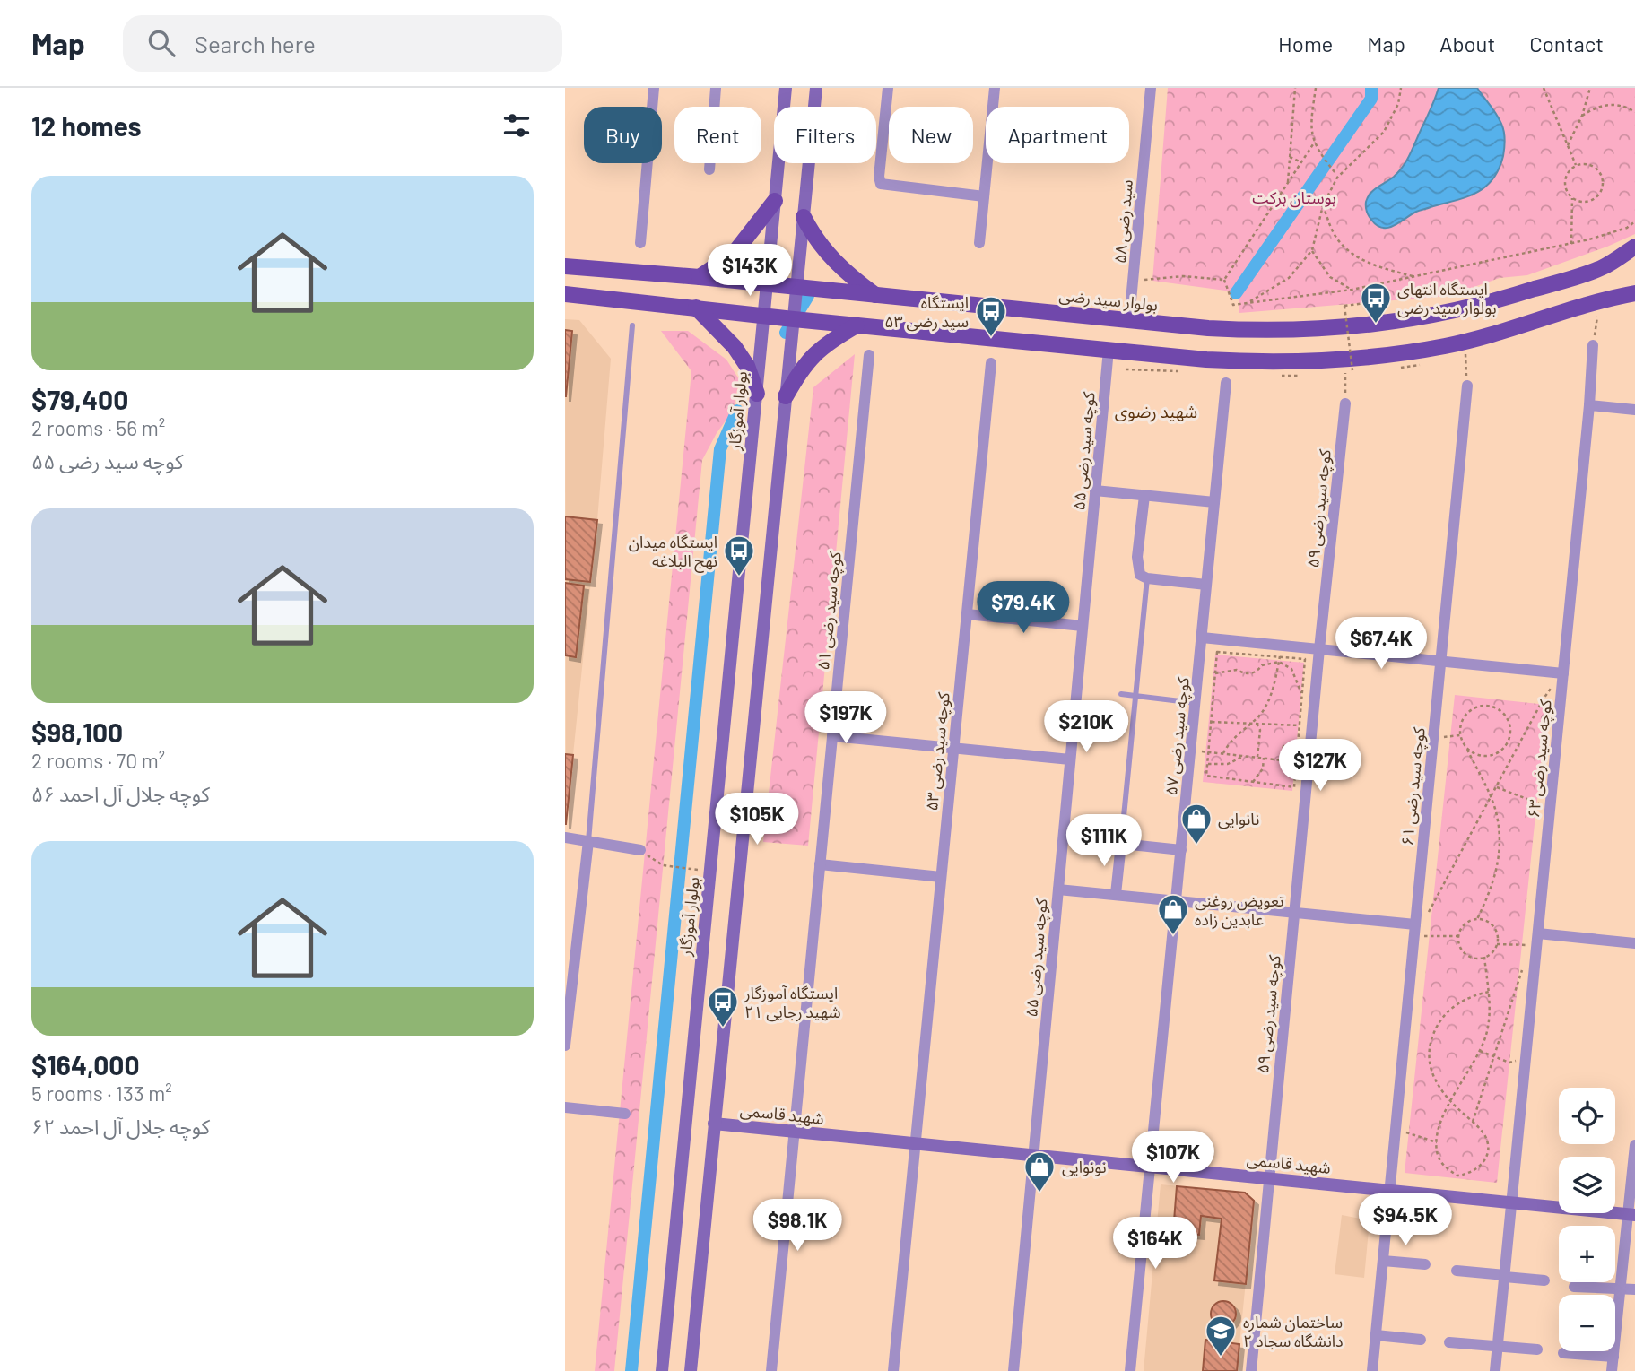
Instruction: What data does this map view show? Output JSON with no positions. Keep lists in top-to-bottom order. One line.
{"streets":{"main road":["بولوار سید رضی","بولوار آموزگار","شهید قاسمی"],"street":["سید رضی ۵۸","کوچه سید رضی ۵۵","کوچه سید رضی ۵۹","کوچه سید رضی ۵۱","کوچه سید رضی ۵۷","کوچه سید رضی ۵۳","کوچه سید رضی ۶۳","کوچه سید رضی ۶۱"]},"crossings":[["سید رضی ۵۸","بولوار سید رضی"],["بولوار سید رضی","بولوار آموزگار"],["کوچه سید رضی ۵۵","شهید قاسمی"],["کوچه سید رضی ۵۹","شهید قاسمی"],["کوچه سید رضی ۵۱","شهید قاسمی"],["کوچه سید رضی ۵۷","شهید قاسمی"],["کوچه سید رضی ۵۳","شهید قاسمی"],["کوچه سید رضی ۶۳","شهید قاسمی"],["کوچه سید رضی ۶۱","شهید قاسمی"]],"districts":["شهید رضوی"],"parks":["بوستان برکت"],"places":{"bus stop":["ایستگاه انتهای بولوار سید رضی","ایستگاه سید رضی ۵۳","ایستگاه میدان نهج البلاغه","ایستگاه آموزگار شهید رجایی ۲۱"],"shop":["نانوایی","تعویض روغنی عابدین زاده","نونوایی"],"school or university":["ساختمان شماره ۲ دانشگاه سجاد"]},"page":{"header":"Map","search":"Search here","nav":["Home","Map","About","Contact"],"heading":"12 homes","chip":["Buy","Rent","Filters","New","Apartment"],"list":[{"name":"$79,400","note":"2 rooms · 56 m² · کوچه سید رضی ۵۵"},{"name":"$98,100","note":"2 rooms · 70 m² · کوچه جلال آل احمد ۵۶"},{"name":"$164,000","note":"5 rooms · 133 m² · کوچه جلال آل احمد ۶۲"}],"price":["$143K","$79.4K","$67.4K","$197K","$210K","$127K","$105K","$111K","$107K","$94.5K","$98.1K","$164K"],"map_buttons":["+","−"]}}
